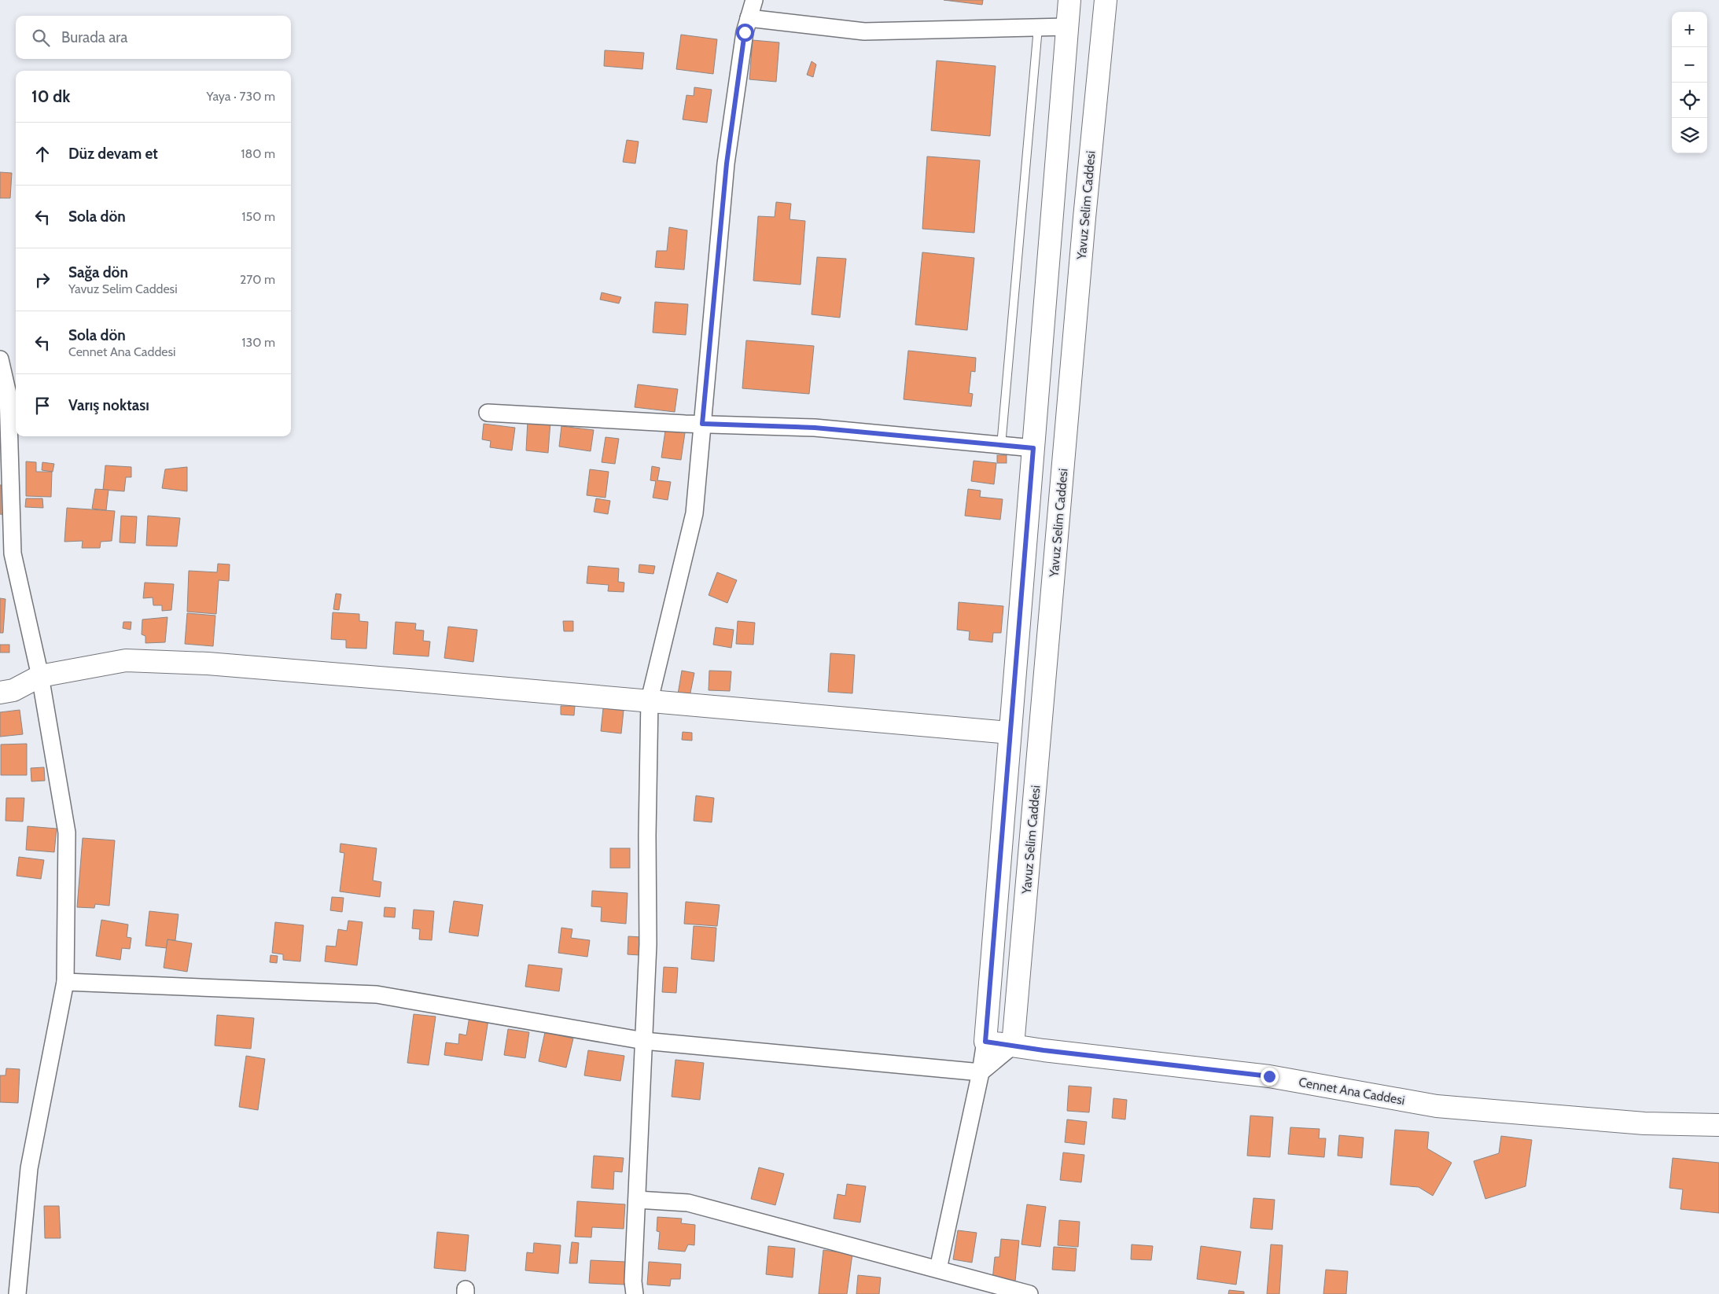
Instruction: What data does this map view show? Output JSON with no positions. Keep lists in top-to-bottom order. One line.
{"streets":{"street":["Yavuz Selim Caddesi","Cennet Ana Caddesi"]},"crossings":[["Yavuz Selim Caddesi","Cennet Ana Caddesi"]],"page":{"map_buttons":["+","−"],"search":"Burada ara","heading":["10 dk","Yaya · 730 m"],"list":[["Düz devam et","180 m"],["Sola dön","150 m"],["Sağa dön","Yavuz Selim Caddesi","270 m"],["Sola dön","Cennet Ana Caddesi","130 m"],"Varış noktası"]}}
